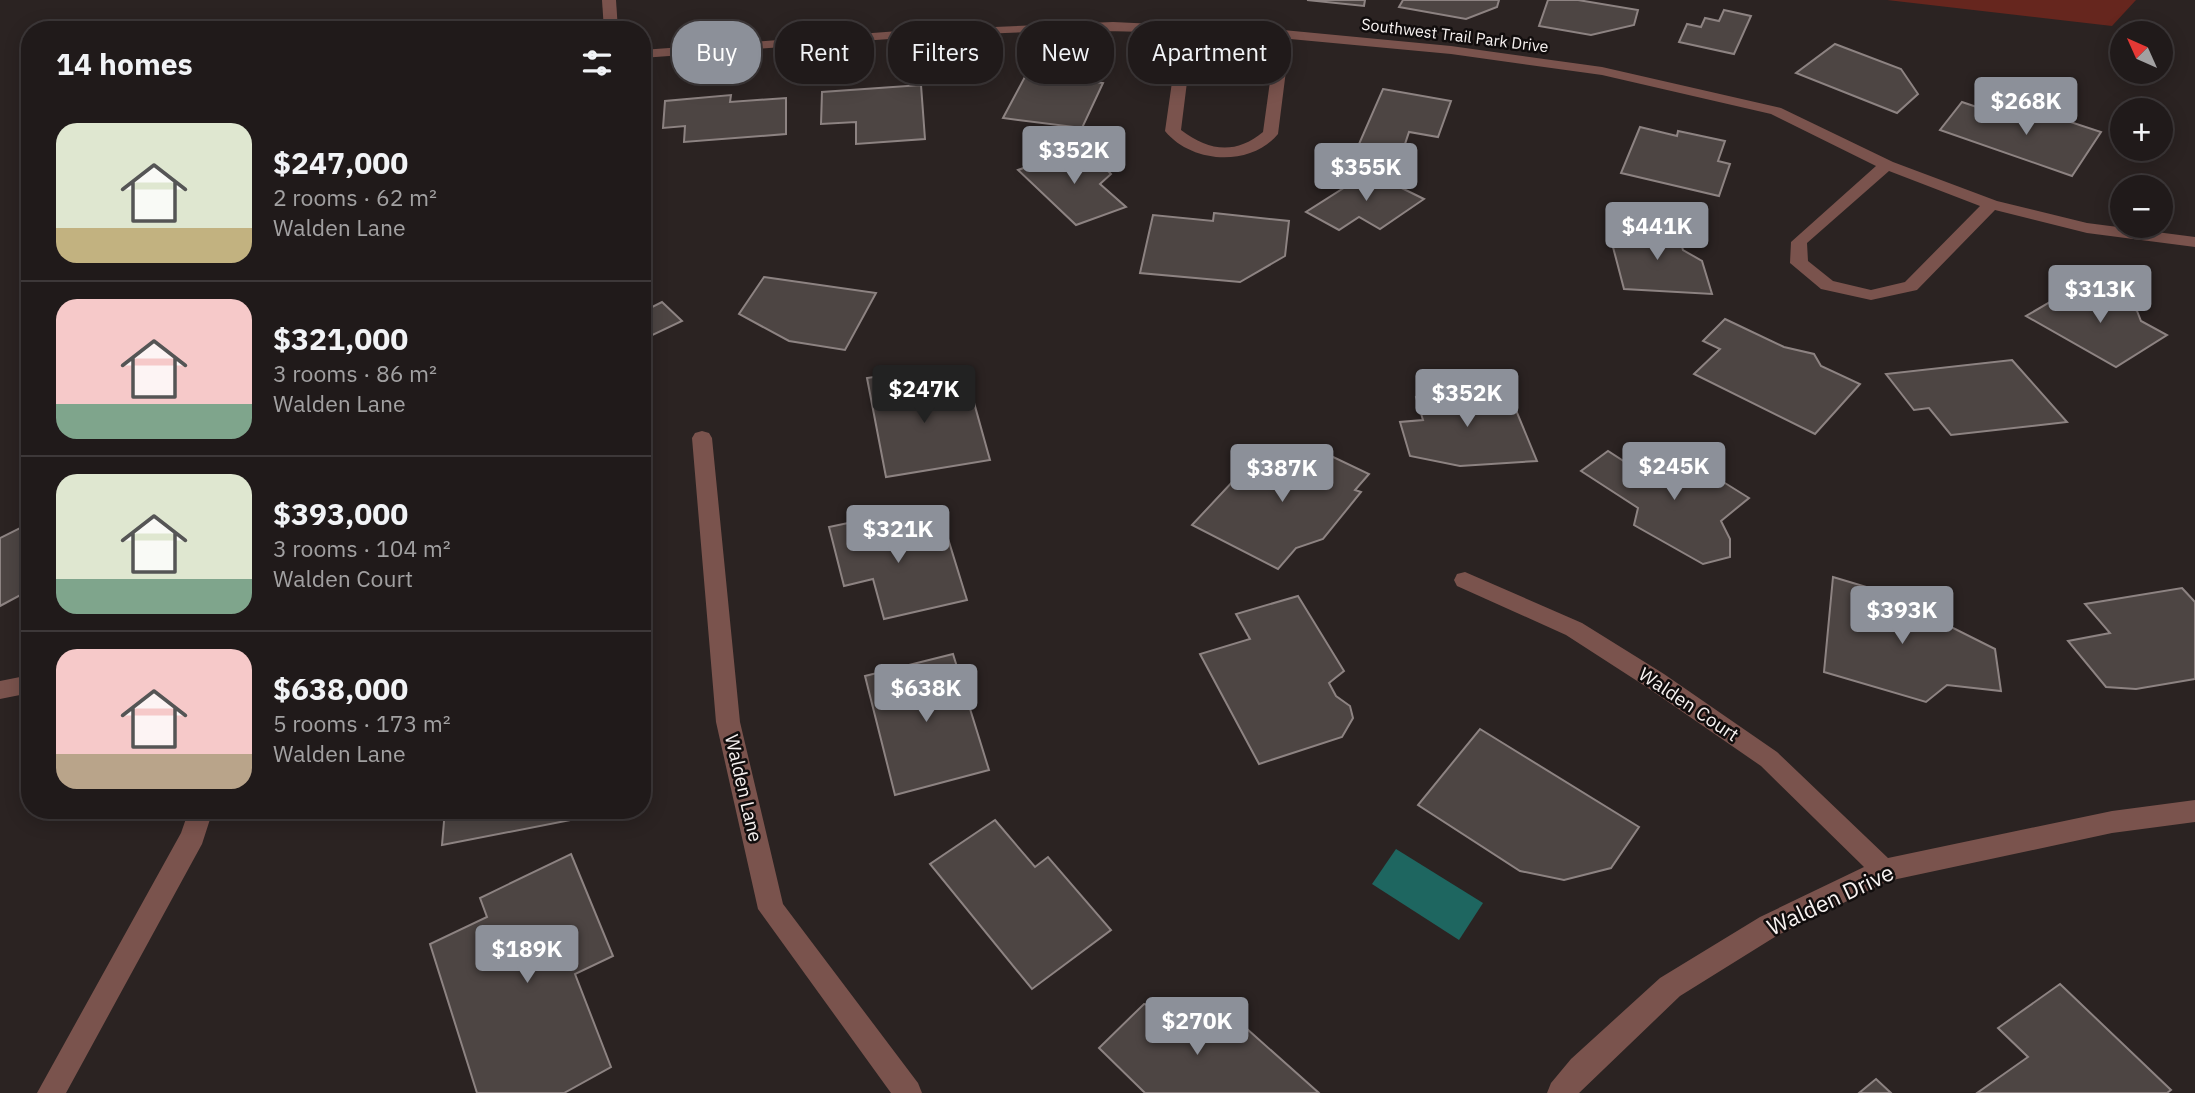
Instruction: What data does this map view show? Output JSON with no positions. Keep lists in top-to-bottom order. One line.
{"streets":{"street":["Southwest Trail Park Drive","Walden Court","Walden Lane","Walden Drive"]},"crossings":[["Walden Court","Walden Drive"]],"north":"top left","page":{"map_buttons":["+","−"],"chip":["Buy","Rent","Filters","New","Apartment"],"heading":"14 homes","price":["$268K","$352K","$355K","$441K","$313K","$247K","$352K","$245K","$387K","$321K","$393K","$638K","$189K","$270K"],"list":[{"name":"$247,000","note":"2 rooms · 62 m² · Walden Lane"},{"name":"$321,000","note":"3 rooms · 86 m² · Walden Lane"},{"name":"$393,000","note":"3 rooms · 104 m² · Walden Court"},{"name":"$638,000","note":"5 rooms · 173 m² · Walden Lane"}]}}
